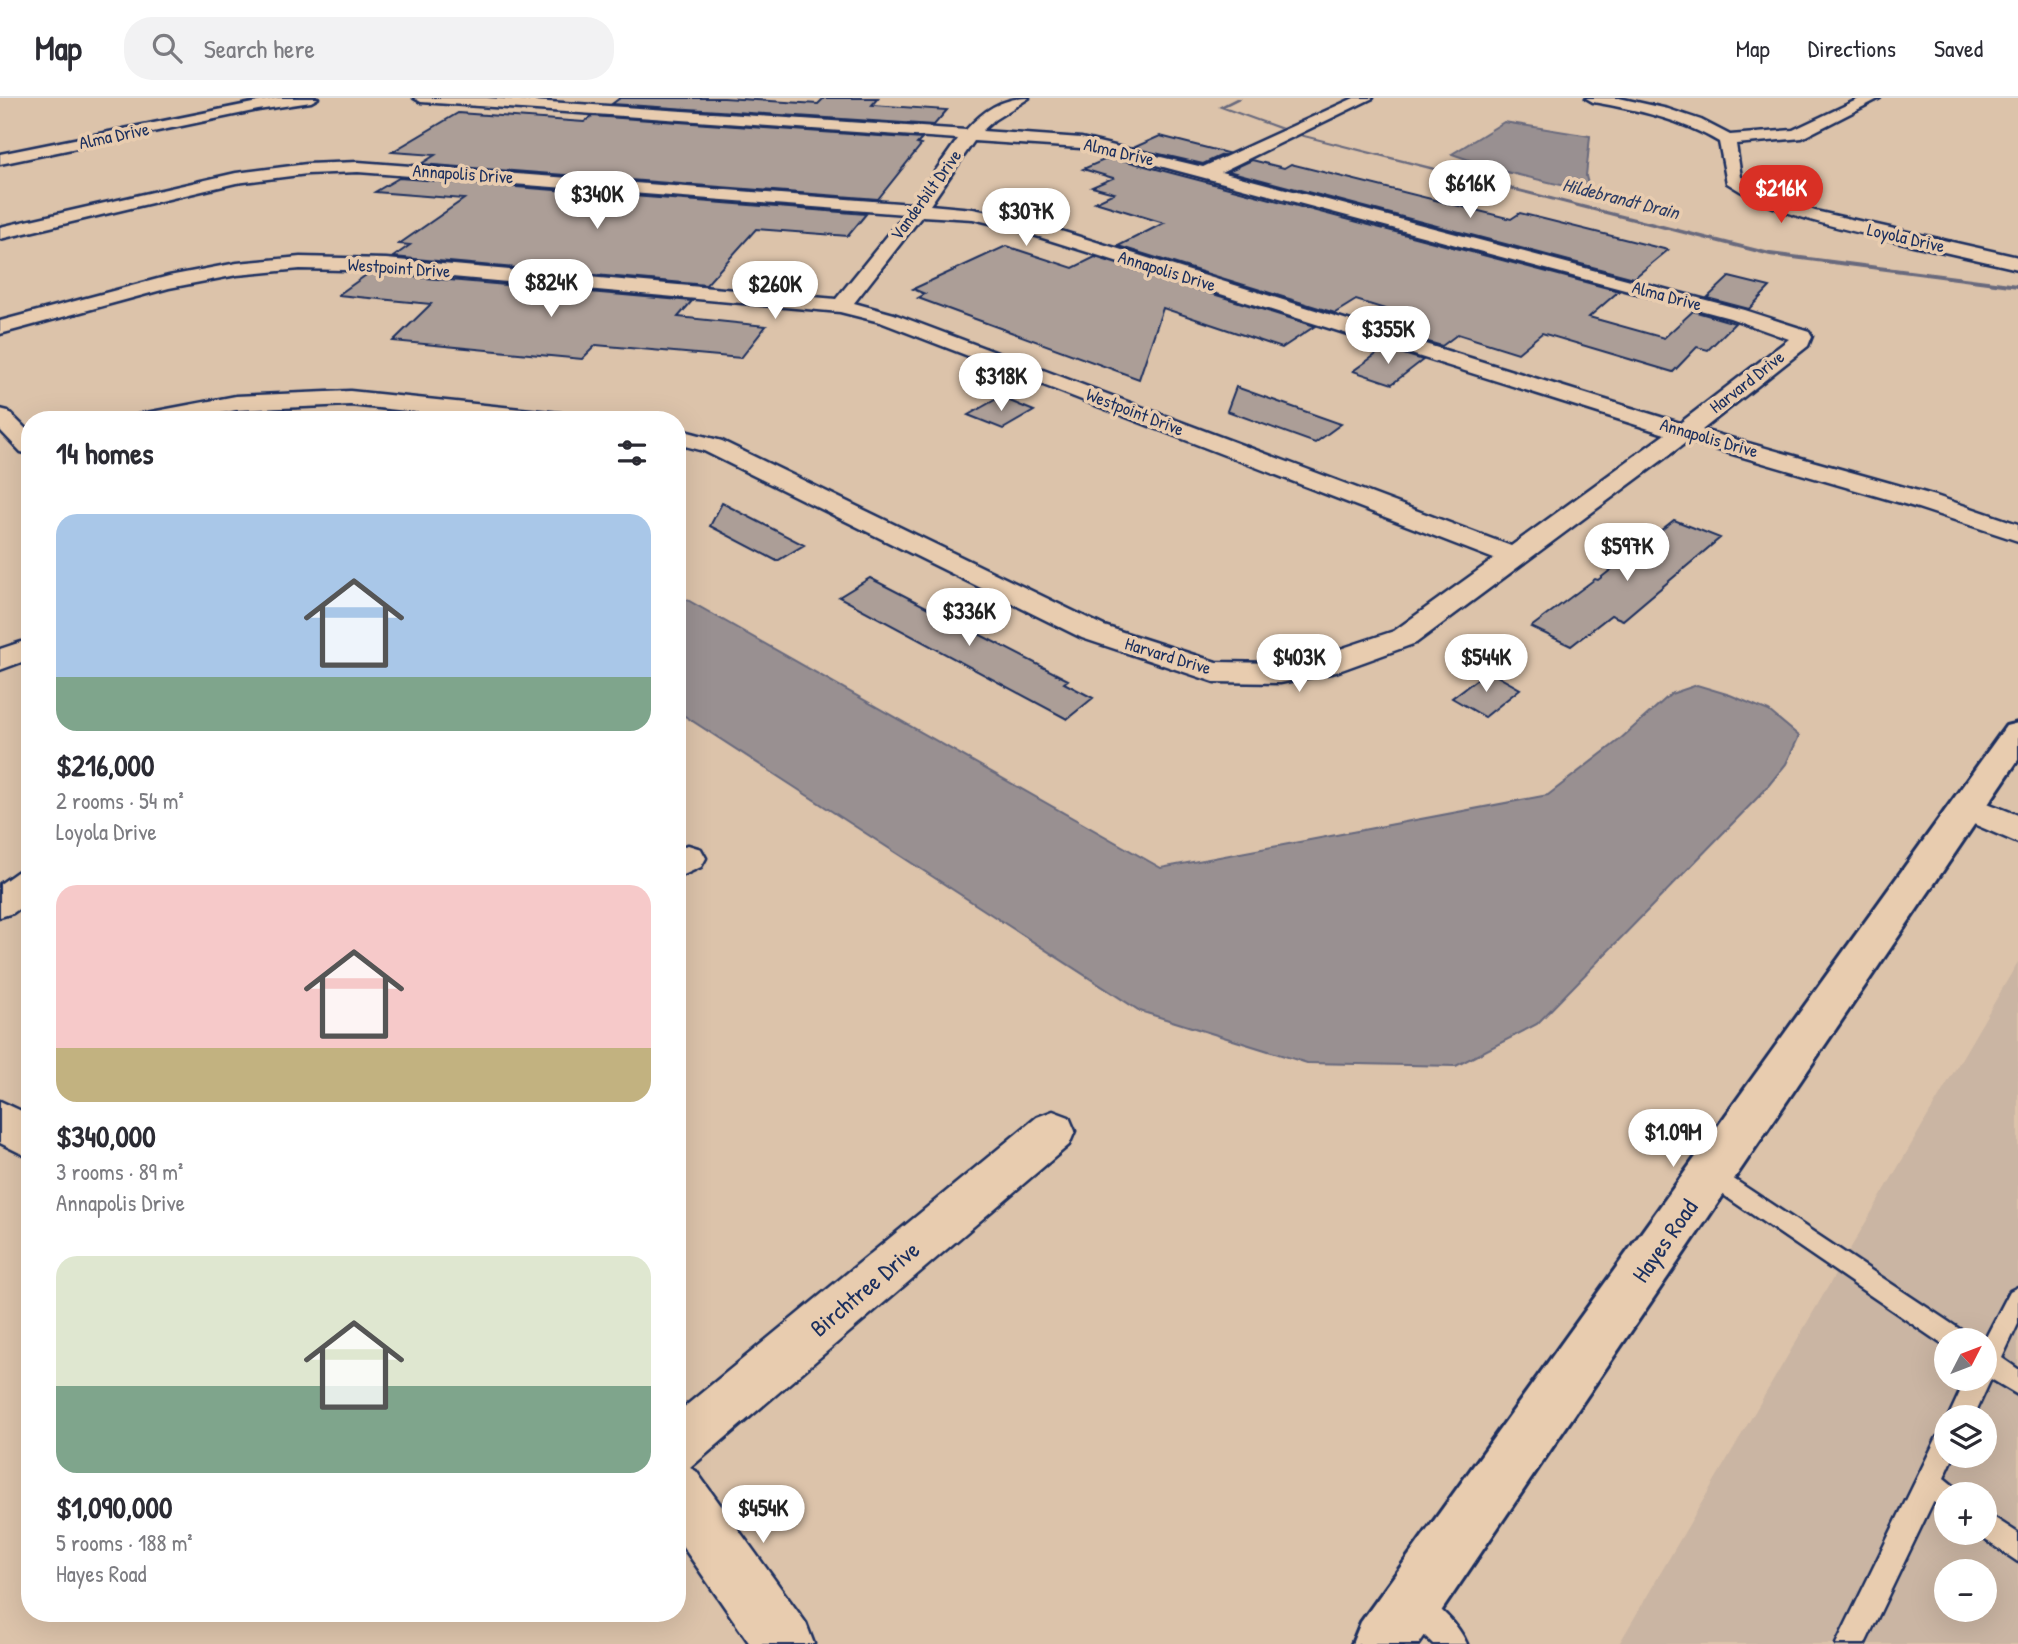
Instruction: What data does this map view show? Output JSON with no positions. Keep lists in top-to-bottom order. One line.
{"streets":{"street":["Alma Drive","Annapolis Drive","Vanderbilt Drive","Loyola Drive","Westpoint Drive","Harvard Drive","Hayes Road","Birchtree Drive"]},"crossings":[["Alma Drive","Vanderbilt Drive"],["Alma Drive","Harvard Drive"],["Annapolis Drive","Vanderbilt Drive"],["Annapolis Drive","Harvard Drive"],["Vanderbilt Drive","Westpoint Drive"],["Westpoint Drive","Harvard Drive"]],"water":["Hildebrandt Drain"],"north":"top right","page":{"header":"Map","search":"Search here","nav":["Map","Directions","Saved"],"price":["$616K","$216K","$340K","$307K","$824K","$260K","$355K","$318K","$597K","$336K","$403K","$544K","$1.09M","$454K"],"heading":"14 homes","list":[{"name":"$216,000","note":"2 rooms · 54 m² · Loyola Drive"},{"name":"$340,000","note":"3 rooms · 89 m² · Annapolis Drive"},{"name":"$1,090,000","note":"5 rooms · 188 m² · Hayes Road"}],"map_buttons":["+","−"]}}
